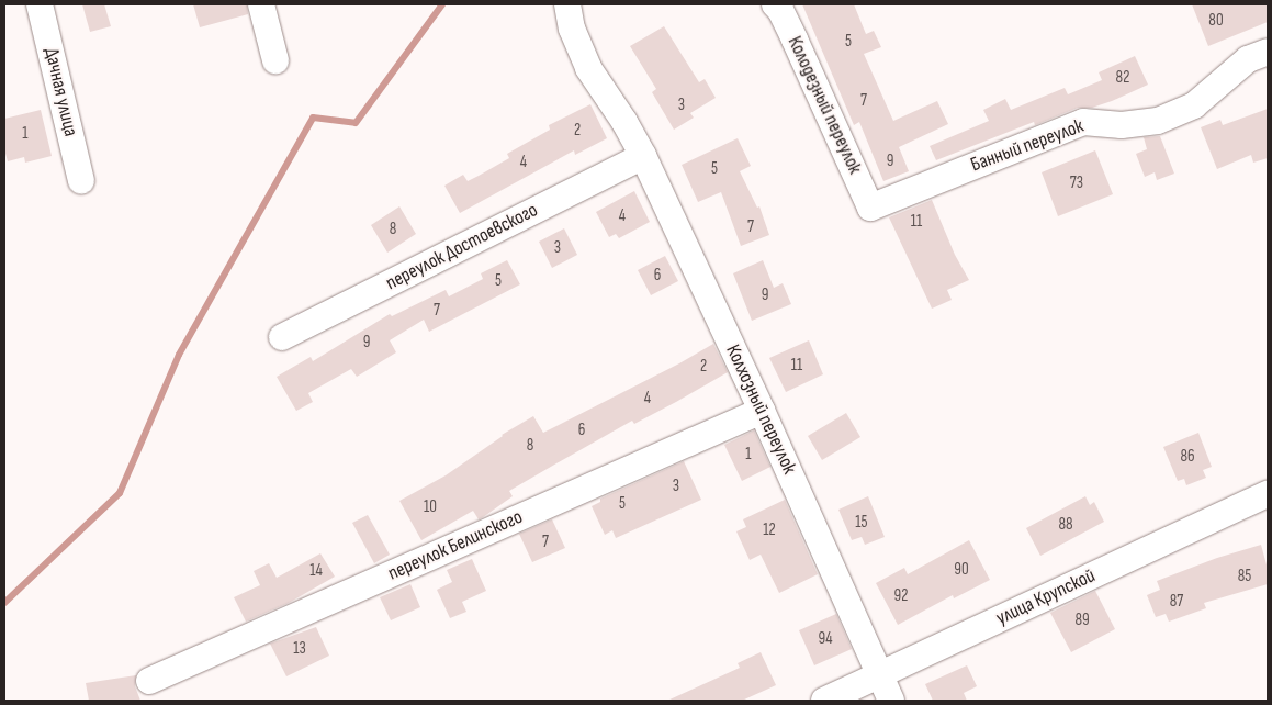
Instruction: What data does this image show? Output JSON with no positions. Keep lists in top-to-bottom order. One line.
{"streets":{"street":["Дачная улица","Колодезный переулок","Банный переулок","переулок Достоевского","Колхозный переулок","переулок Белинского","улица Крупской"]},"crossings":[["Колодезный переулок","Банный переулок"],["переулок Достоевского","Колхозный переулок"],["Колхозный переулок","переулок Белинского"],["Колхозный переулок","улица Крупской"]],"house_numbers":["80","5","82","7","3","2","1","9","4","5","73","4","11","7","8","3","6","5","9","7","9","11","2","4","6","8","1","86","3","5","10","15","88","12","7","90","14","85","92","87","89","94","13"]}
